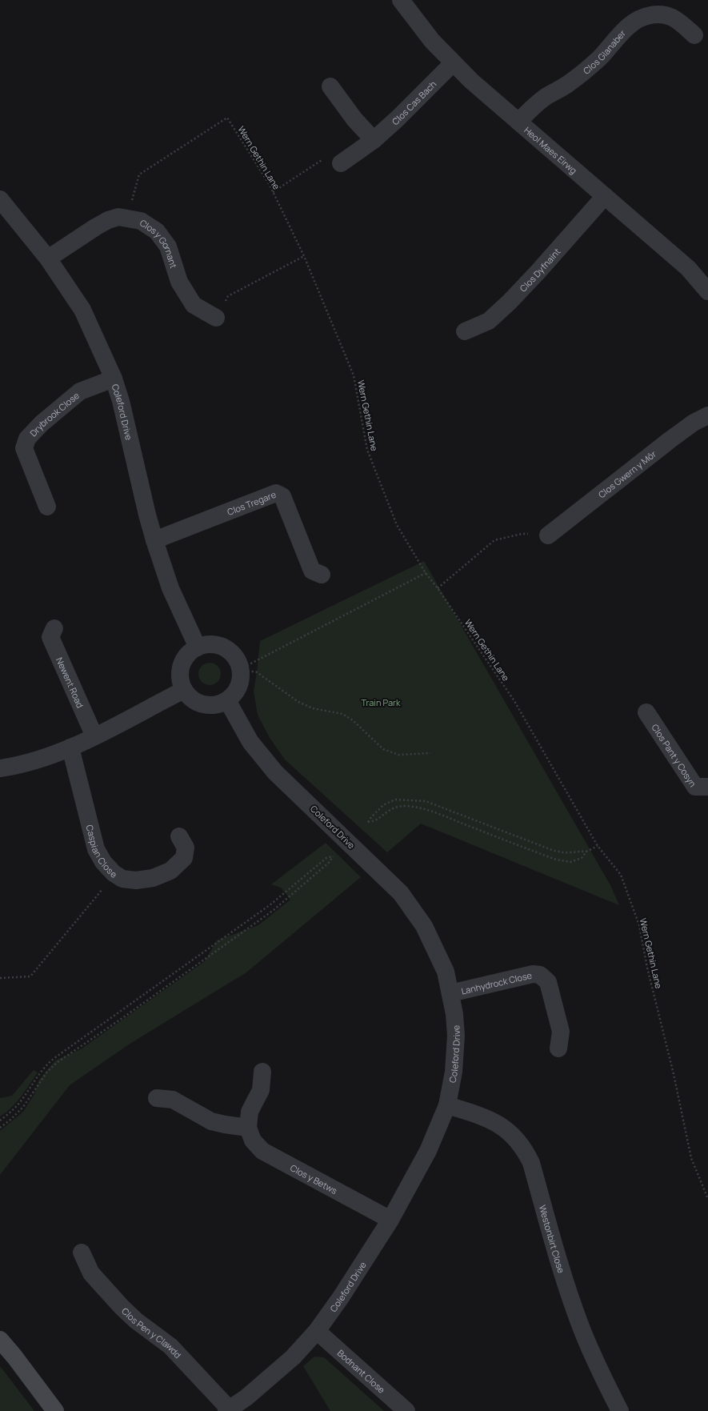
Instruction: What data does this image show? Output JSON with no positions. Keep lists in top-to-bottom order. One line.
{"streets":{"street":["Clos Glanaber","Clos Cas Bach","Heol Maes Eirwg","Clos y Gornant","Clos Dyfnaint","Coleford Drive","Drybrook Close","Clos Gwern y Môr","Clos Tregare","Newent Road","Clos Pant y Cosyn","Caspian Close","Lanhydrock Close","Clos y Betws","Westonbirt Close","Clos Pen y Clawdd","Bodnant Close"],"path":["Wern Gethin Lane"]},"crossings":[["Clos Glanaber","Heol Maes Eirwg"],["Clos Cas Bach","Heol Maes Eirwg"],["Heol Maes Eirwg","Clos Dyfnaint"],["Wern Gethin Lane","Clos y Gornant"],["Clos y Gornant","Coleford Drive"],["Coleford Drive","Drybrook Close"],["Coleford Drive","Clos Tregare"],["Coleford Drive","Lanhydrock Close"],["Coleford Drive","Clos y Betws"],["Coleford Drive","Westonbirt Close"],["Coleford Drive","Clos Pen y Clawdd"],["Coleford Drive","Bodnant Close"]],"parks":["Train Park"]}
